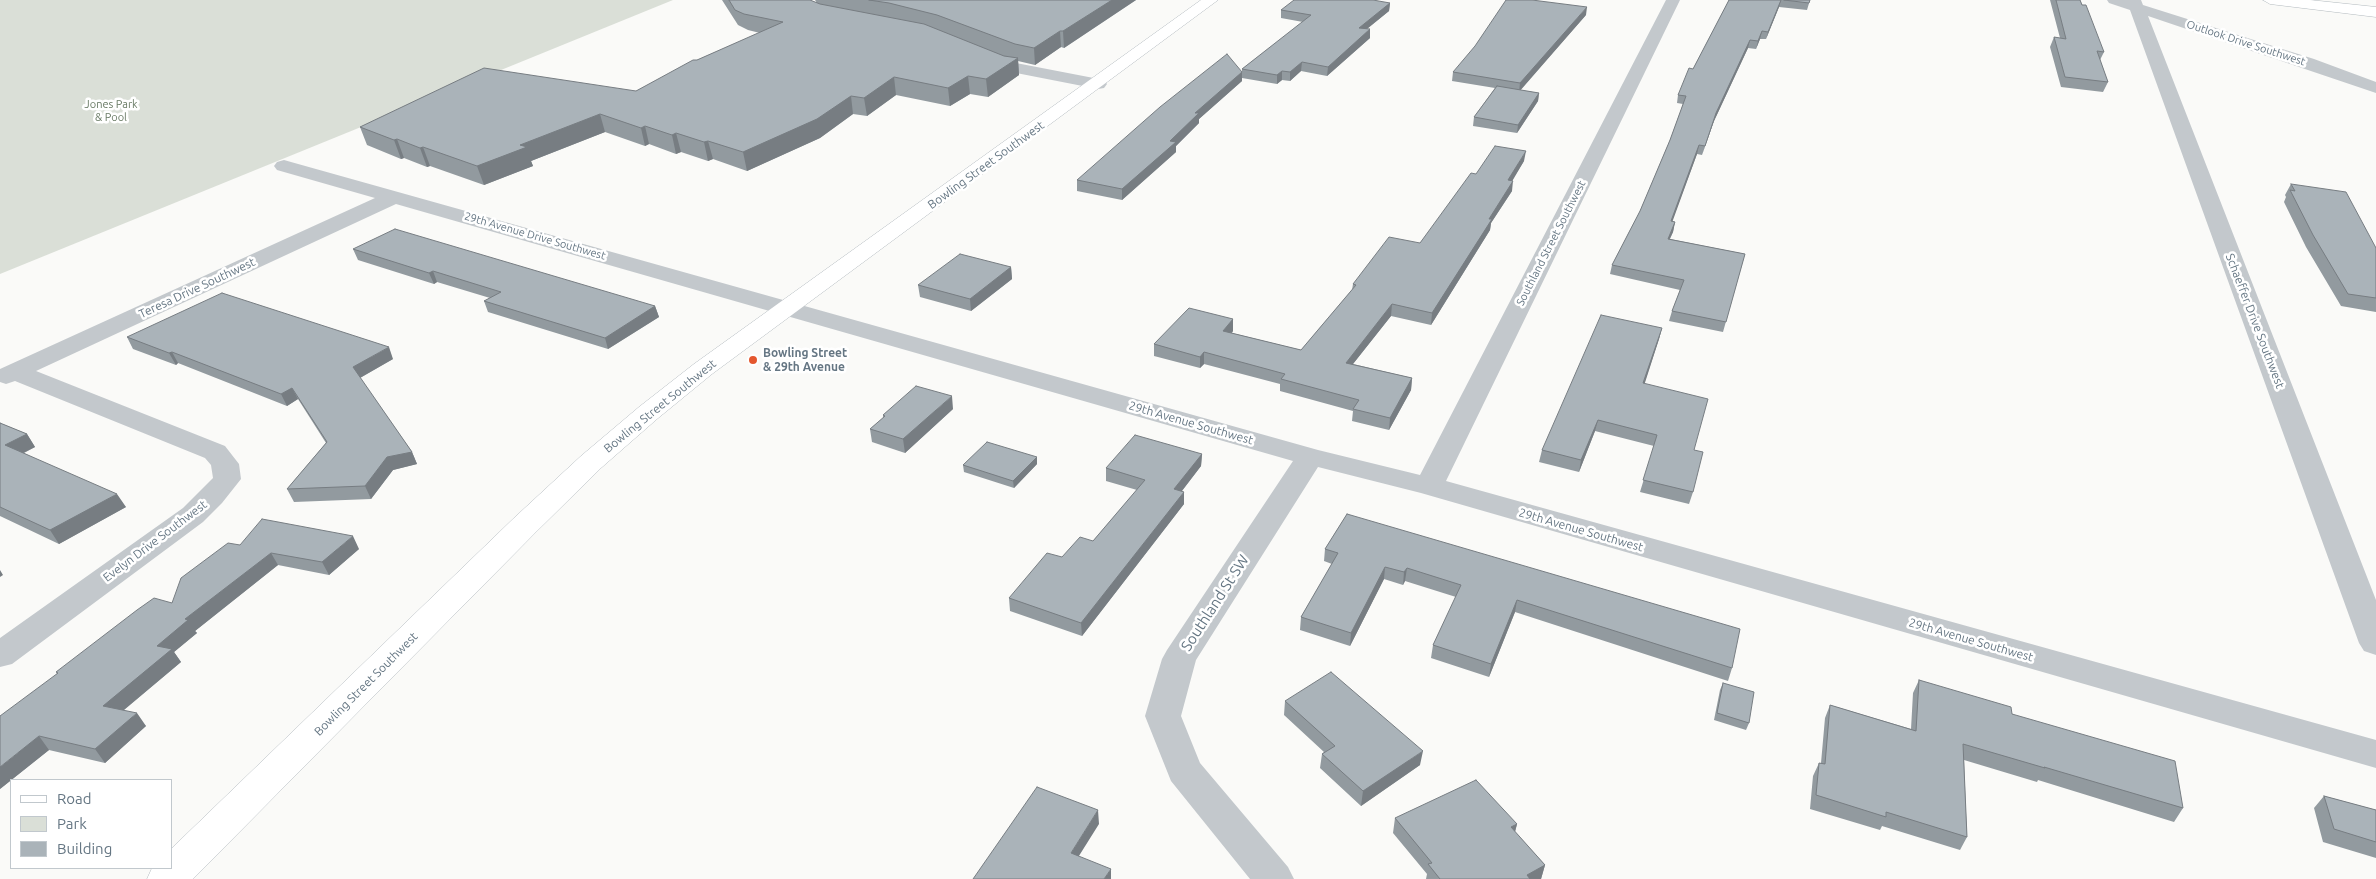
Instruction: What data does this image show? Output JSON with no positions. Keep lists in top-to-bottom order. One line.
{"streets":{"main road":["Bowling Street Southwest"],"street":["Outlook Drive Southwest","29th Avenue Drive Southwest","Southland Street Southwest","Teresa Drive Southwest","Schaeffer Drive Southwest","29th Avenue Southwest","Evelyn Drive Southwest","Southland St SW"]},"crossings":[["Outlook Drive Southwest","Schaeffer Drive Southwest"],["Bowling Street Southwest","29th Avenue Drive Southwest"],["Bowling Street Southwest","29th Avenue Southwest"],["29th Avenue Drive Southwest","Teresa Drive Southwest"],["29th Avenue Drive Southwest","29th Avenue Southwest"],["Southland Street Southwest","29th Avenue Southwest"],["Teresa Drive Southwest","Evelyn Drive Southwest"],["29th Avenue Southwest","Southland St SW"]],"parks":["Jones Park & Pool"],"places":["Bowling Street & 29th Avenue"],"legend":["Road","Park","Building"]}
